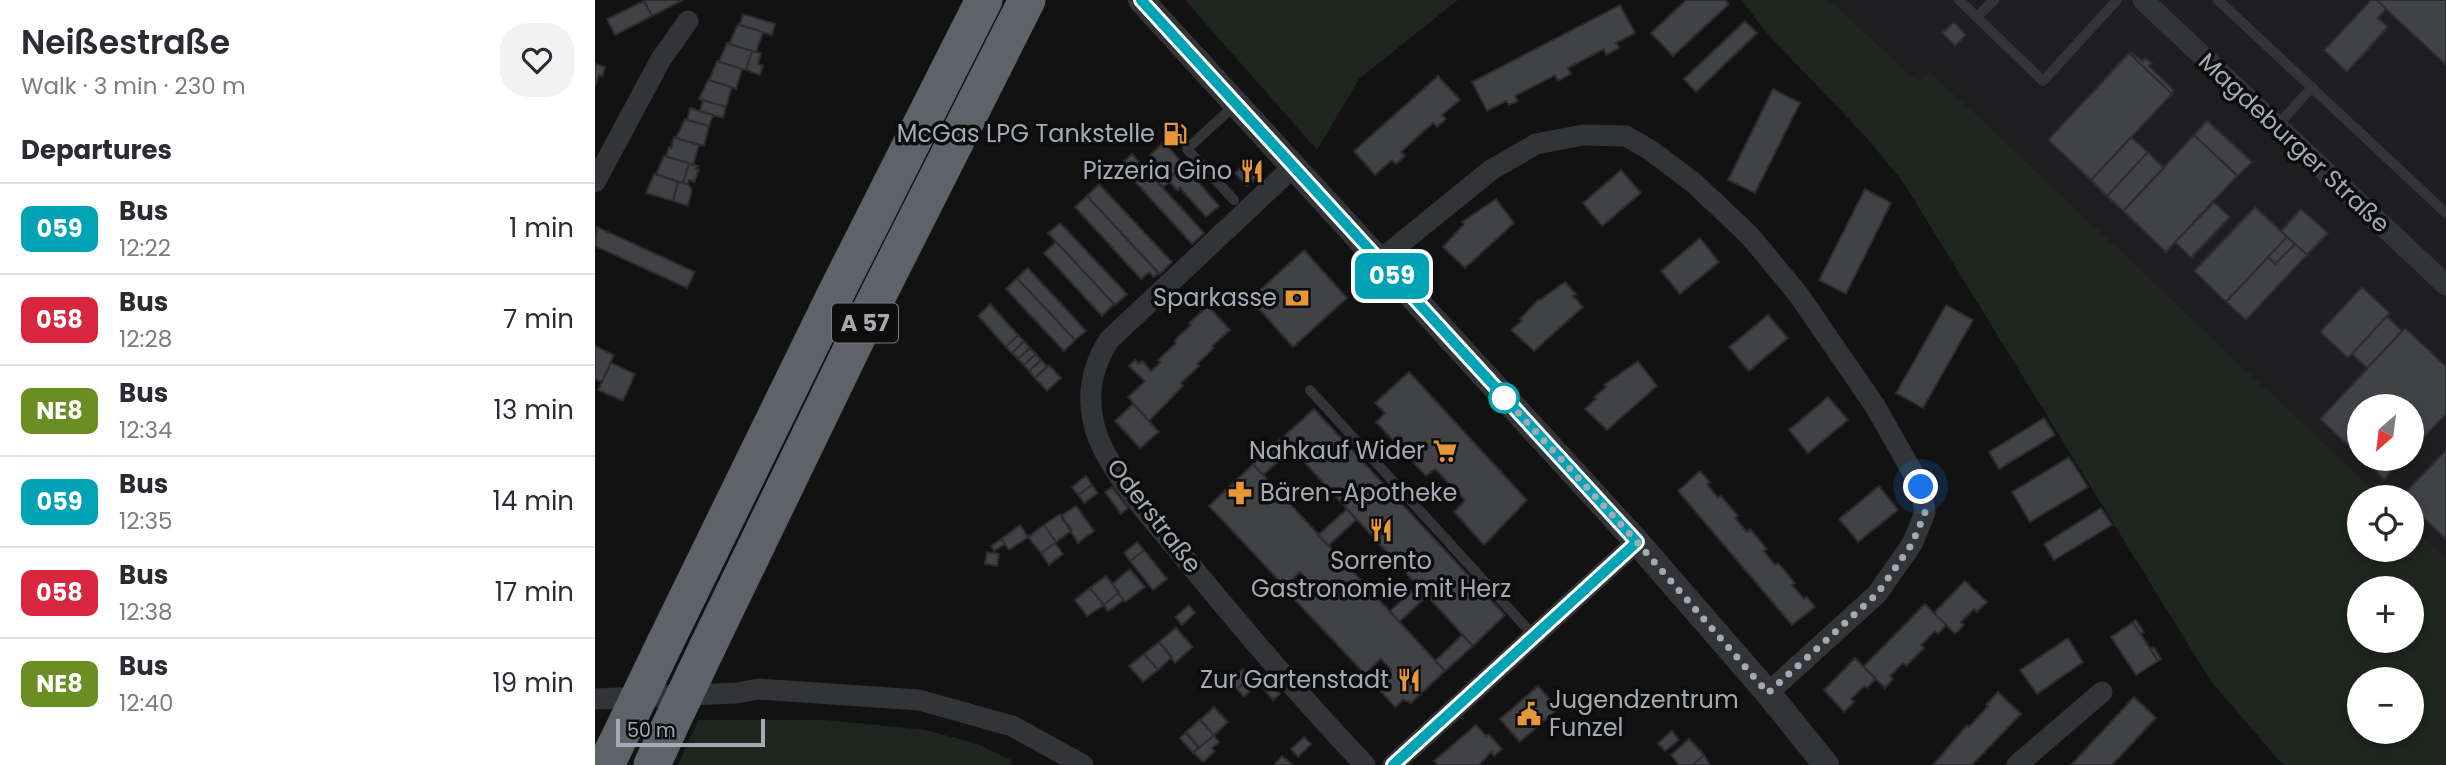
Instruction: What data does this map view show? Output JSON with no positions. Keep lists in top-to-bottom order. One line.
{"streets":{"highway":["A 57"],"street":["Magdeburger Straße","Oderstraße"]},"places":{"fuel station":["McGas LPG Tankstelle"],"restaurant":["Pizzeria Gino","Sorrento Gastronomie mit Herz","Zur Gartenstadt"],"bank":["Sparkasse"],"supermarket":["Nahkauf Wider"],"pharmacy":["Bären-Apotheke"],"public building":["Jugendzentrum Funzel"]},"lines":["bus line 059"],"scale_bar":"50 m","north":"bottom left","page":{"heading":[["Neißestraße","Walk · 3 min · 230 m"],"Departures"],"on_map":"059","list":[{"mark":"059","name":"Bus","note":"12:22","value":"1 min"},{"mark":"058","name":"Bus","note":"12:28","value":"7 min"},{"mark":"NE8","name":"Bus","note":"12:34","value":"13 min"},{"mark":"059","name":"Bus","note":"12:35","value":"14 min"},{"mark":"058","name":"Bus","note":"12:38","value":"17 min"},{"mark":"NE8","name":"Bus","note":"12:40","value":"19 min"}],"map_buttons":["+","−"],"scale":"50 m"}}
